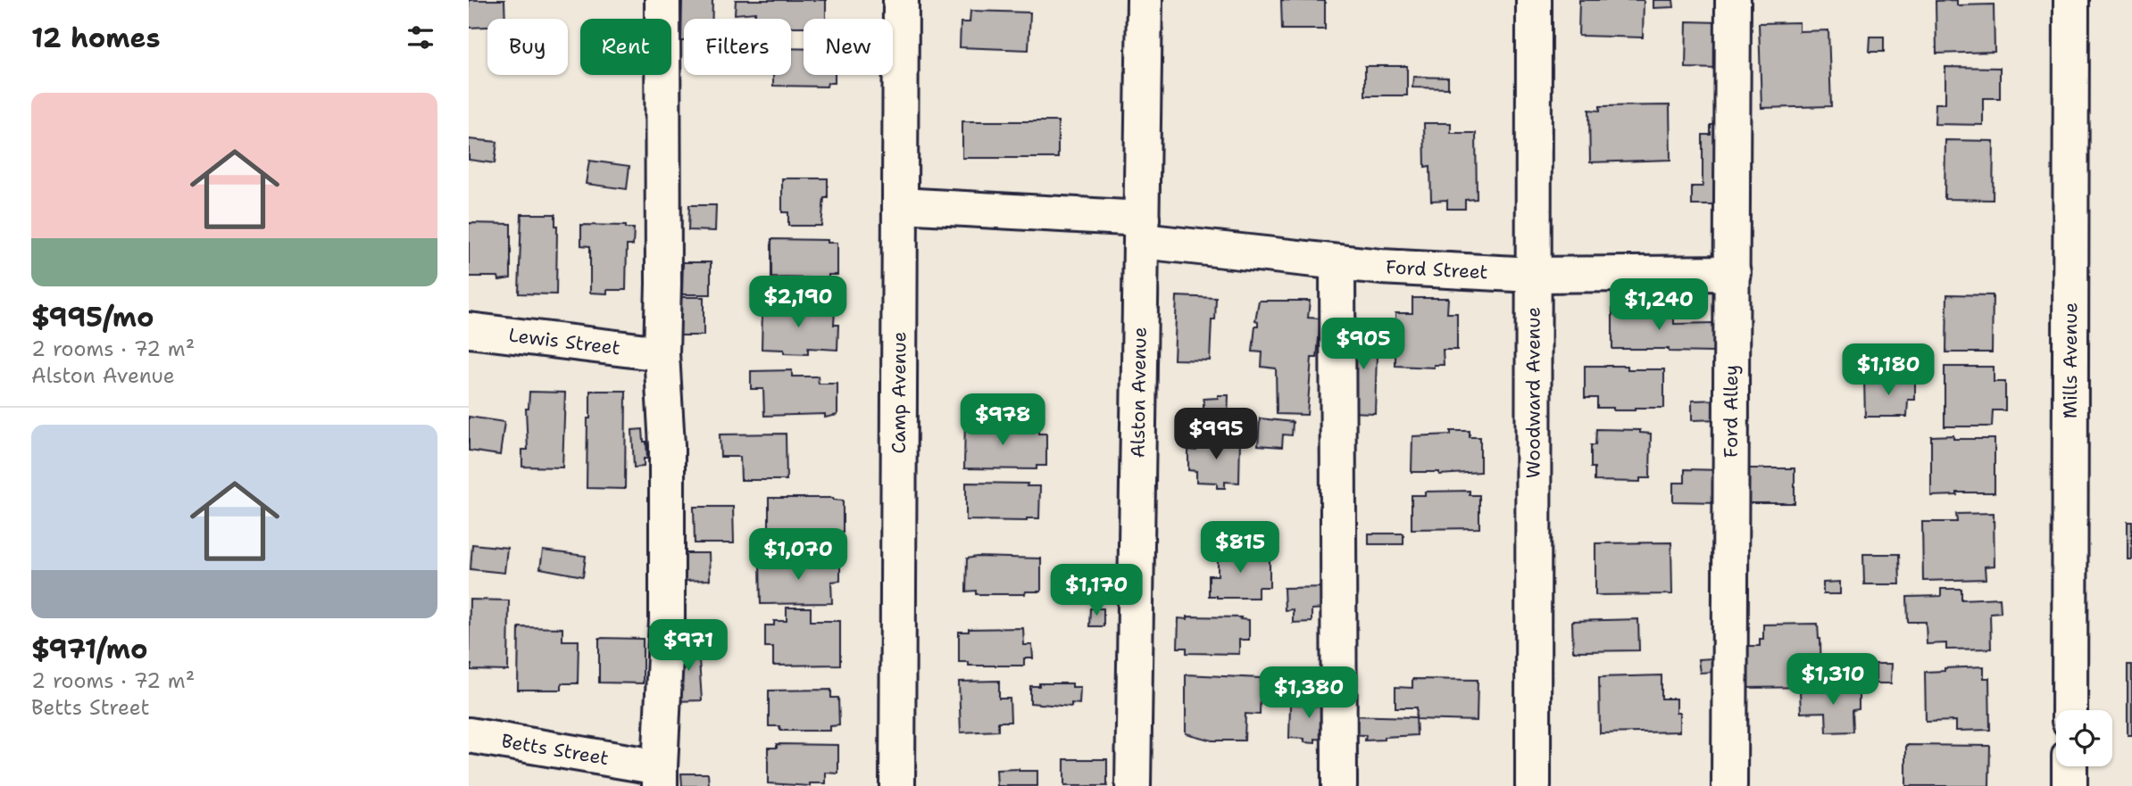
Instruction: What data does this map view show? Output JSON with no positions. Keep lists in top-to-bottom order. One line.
{"streets":{"street":["Ford Street","Lewis Street","Mills Avenue","Woodward Avenue","Camp Avenue","Alston Avenue","Ford Alley","Betts Street"]},"crossings":[["Ford Street","Woodward Avenue"],["Ford Street","Camp Avenue"],["Ford Street","Alston Avenue"],["Ford Street","Ford Alley"]],"page":{"heading":"12 homes","chip":["Buy","Rent","Filters","New"],"list":[{"name":"$995/mo","note":"2 rooms · 72 m² · Alston Avenue"},{"name":"$971/mo","note":"2 rooms · 72 m² · Betts Street"}],"price":["$2,190","$1,240","$905","$1,180","$978","$995","$815","$1,070","$1,170","$971","$1,310","$1,380"]}}
